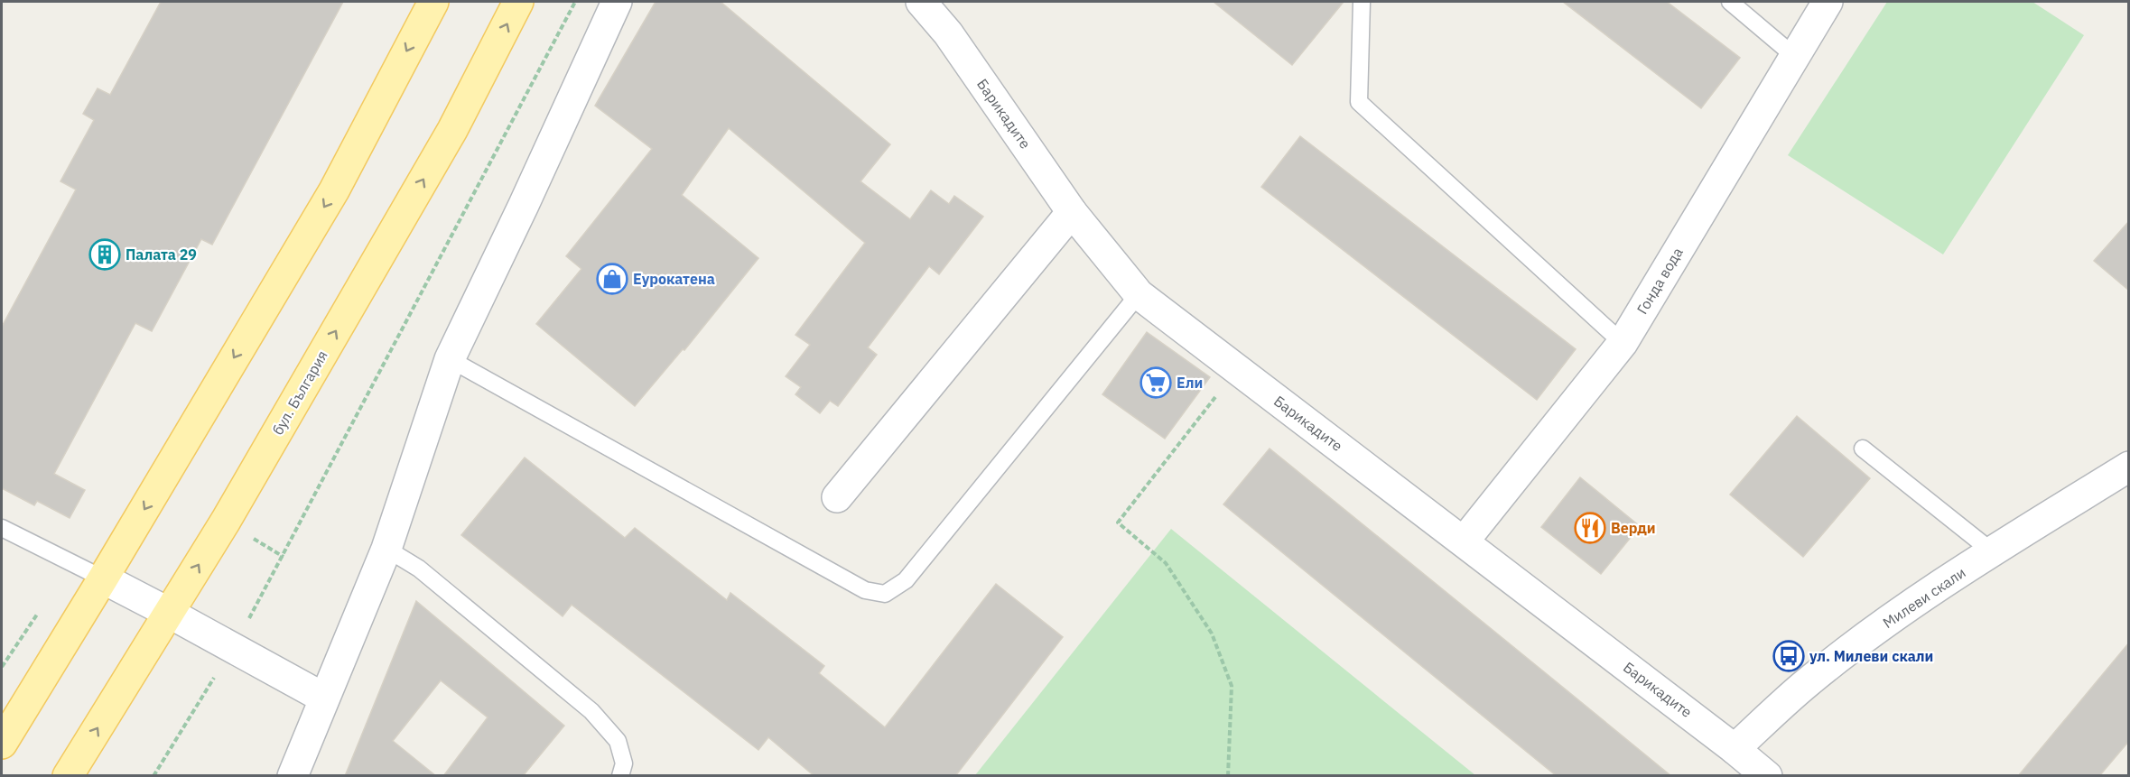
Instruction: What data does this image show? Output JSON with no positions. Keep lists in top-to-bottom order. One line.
{"streets":{"main road":["бул. България"],"street":["Барикадите","Гонда вода","Милеви скали"]},"crossings":[["Барикадите","Гонда вода"],["Барикадите","Милеви скали"]],"places":{"building":["Палата 29"],"shop":["Еурокатена"],"supermarket":["Ели"],"restaurant":["Верди"],"bus stop":["ул. Милеви скали"]}}
